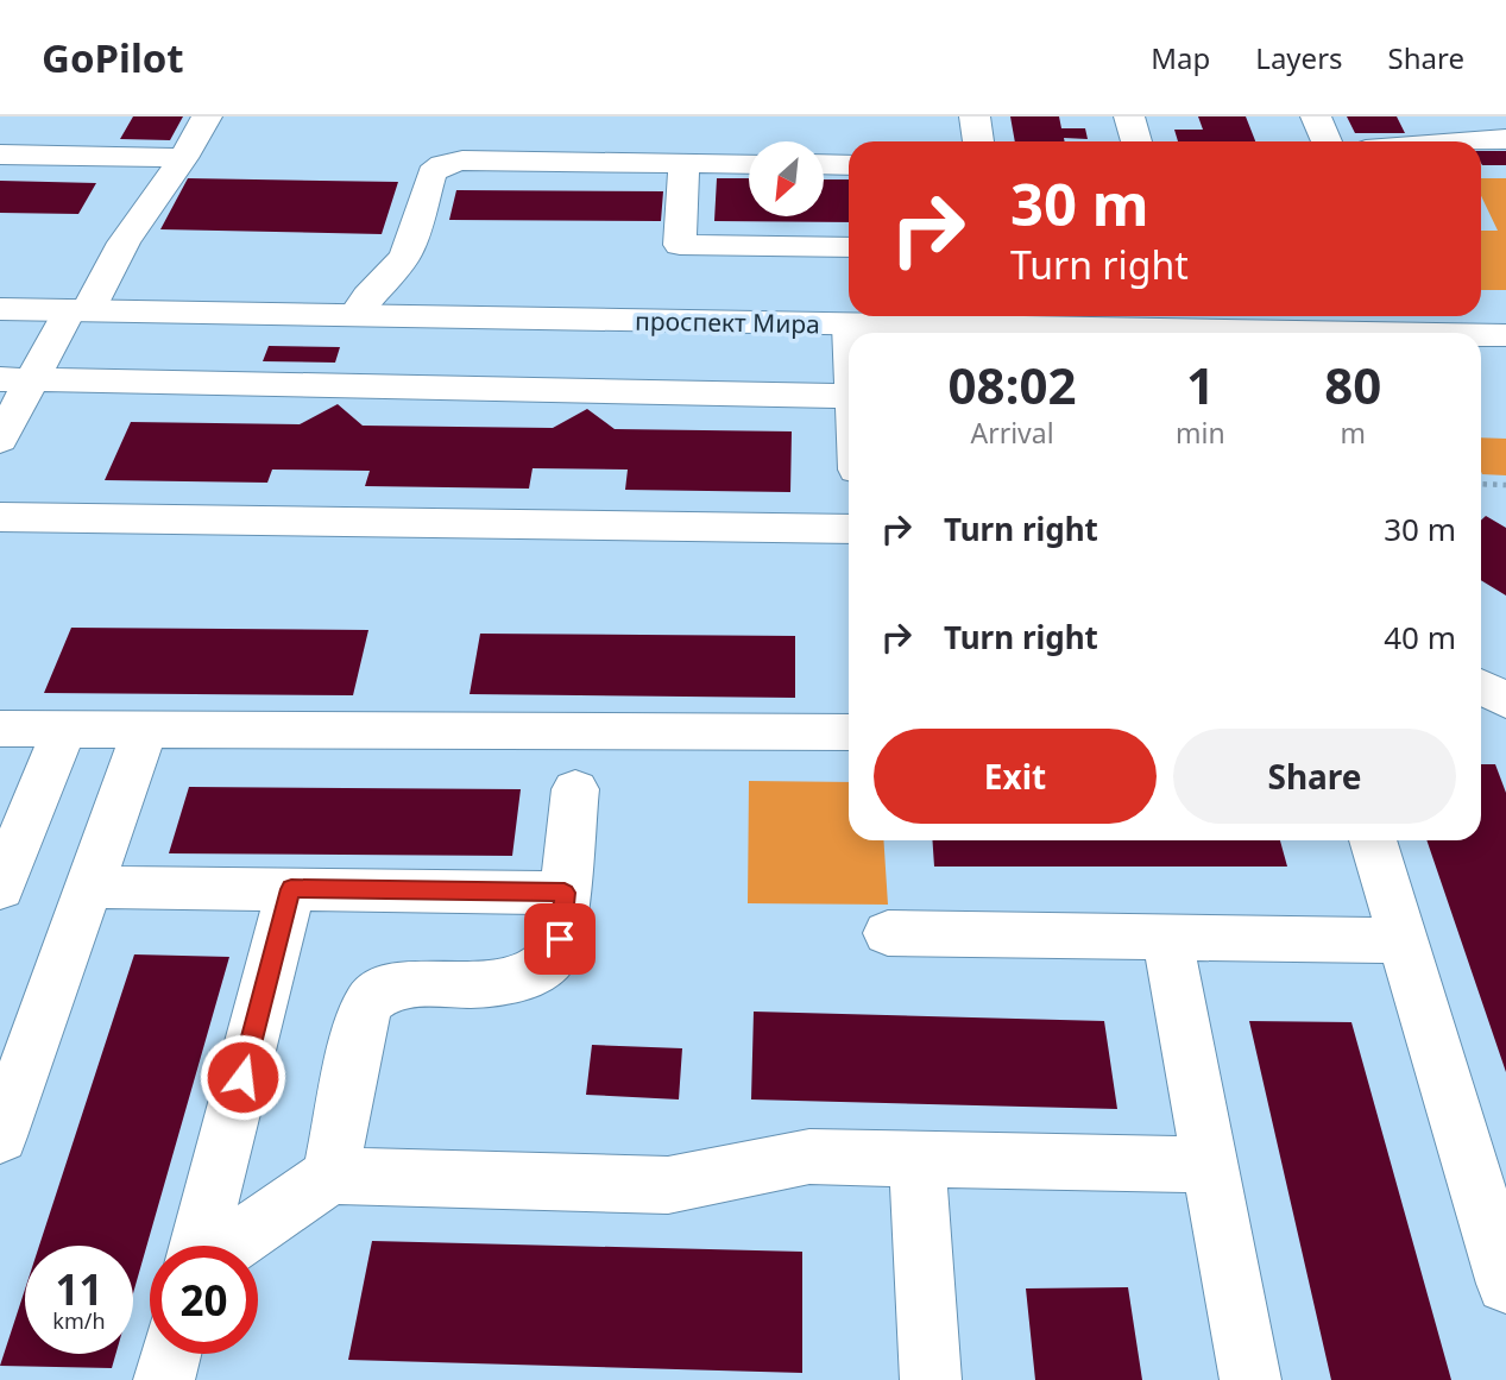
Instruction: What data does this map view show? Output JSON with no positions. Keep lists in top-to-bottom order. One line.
{"streets":{"main road":["проспект Мира"]},"north":"bottom left","page":{"header":"GoPilot","nav":["Map","Layers","Share"],"turn":["30 m","Turn right"],"eta":["08:02","Arrival","1","min","80","m"],"list":[{"name":"Turn right","value":"30 m"},{"name":"Turn right","value":"40 m"}],"buttons":["Exit","Share"],"speed":"11 km/h","limit":"20"}}
